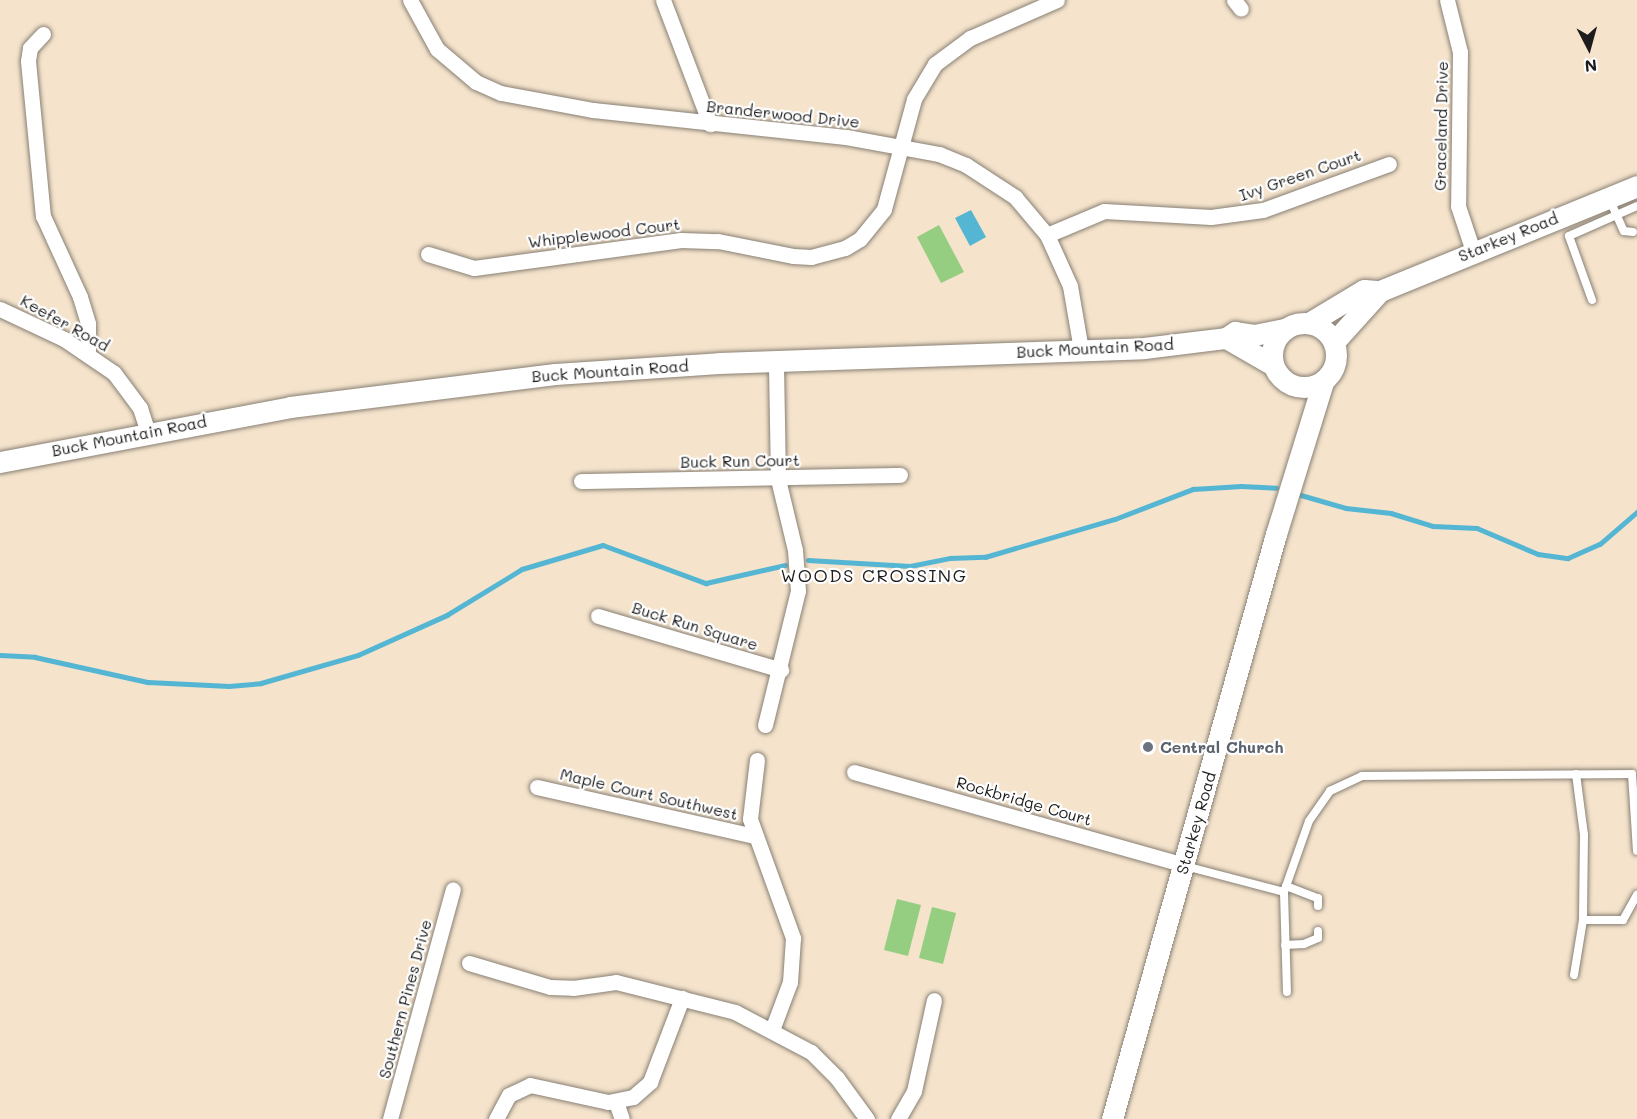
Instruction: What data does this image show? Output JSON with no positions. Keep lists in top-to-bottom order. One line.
{"streets":{"main road":["Starkey Road","Buck Mountain Road"],"street":["Branderwood Drive","Graceland Drive","Ivy Green Court","Whipplewood Court","Keefer Road","Buck Run Court","Buck Run Square","Maple Court Southwest","Rockbridge Court","Southern Pines Drive"]},"crossings":[["Branderwood Drive","Ivy Green Court"],["Branderwood Drive","Whipplewood Court"],["Branderwood Drive","Buck Mountain Road"],["Graceland Drive","Starkey Road"],["Starkey Road","Buck Mountain Road"],["Starkey Road","Rockbridge Court"],["Keefer Road","Buck Mountain Road"]],"districts":["WOODS CROSSING"],"places":["Central Church"],"north":"bottom"}
